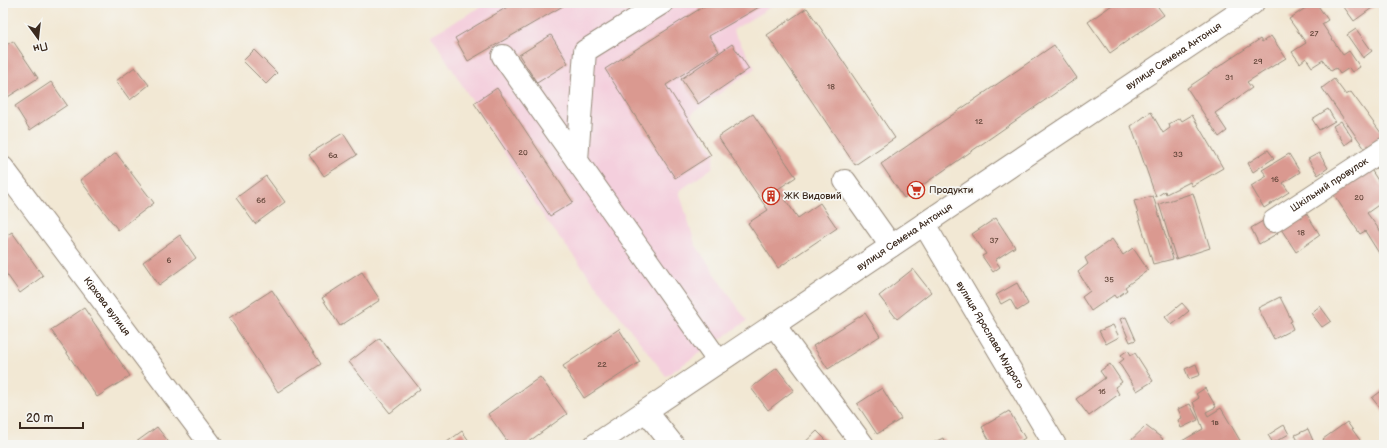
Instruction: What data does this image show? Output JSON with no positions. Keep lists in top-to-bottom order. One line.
{"streets":{"street":["вулиця Семена Антонця","Шкільний провулок","Кірхова вулиця","вулиця Ярослава Мудрого"]},"crossings":[["вулиця Семена Антонця","вулиця Ярослава Мудрого"]],"places":{"supermarket":["Продукти"],"building":["ЖК Видовий"]},"house_numbers":["27","29","31","18","12","20","33","6а","16","20","6б","18","37","6","35","22","1б","1в"],"scale_bar":"20 m","north":"bottom"}
